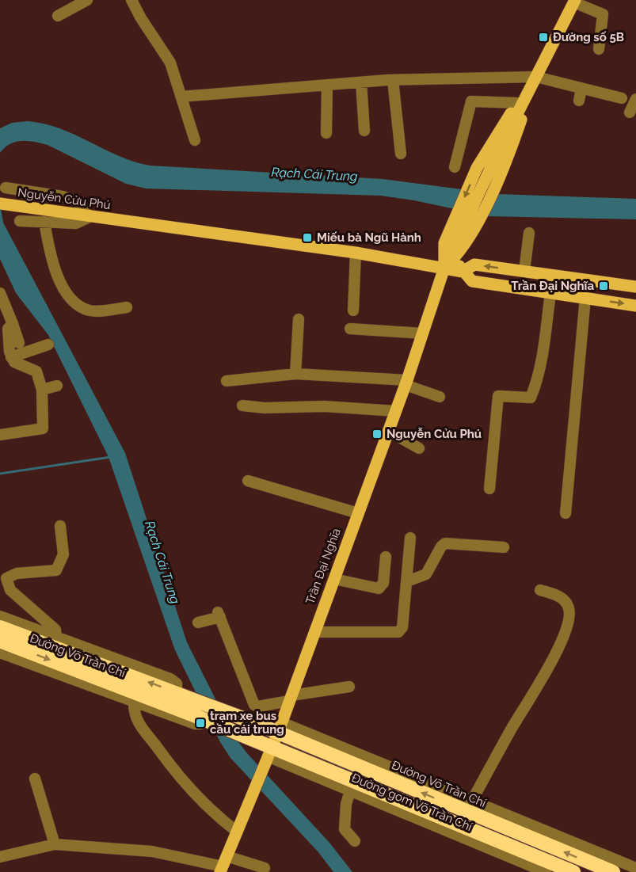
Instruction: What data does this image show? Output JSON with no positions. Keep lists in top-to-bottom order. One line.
{"streets":{"highway":["Đường Võ Trần Chí"],"main road":["Nguyễn Cửu Phú","Trần Đại Nghĩa"],"street":["Đường gom Võ Trần Chí"]},"crossings":[["Nguyễn Cửu Phú","Trần Đại Nghĩa"],["Trần Đại Nghĩa","Đường Võ Trần Chí"],["Trần Đại Nghĩa","Đường gom Võ Trần Chí"],["Đường Võ Trần Chí","Đường gom Võ Trần Chí"]],"water":["Rạch Cái Trung"],"places":{"transit":["Đường số 5B","Miếu bà Ngũ Hành","Trần Đại Nghĩa","Nguyễn Cửu Phú","trạm xe bus cầu cái trung"]}}
